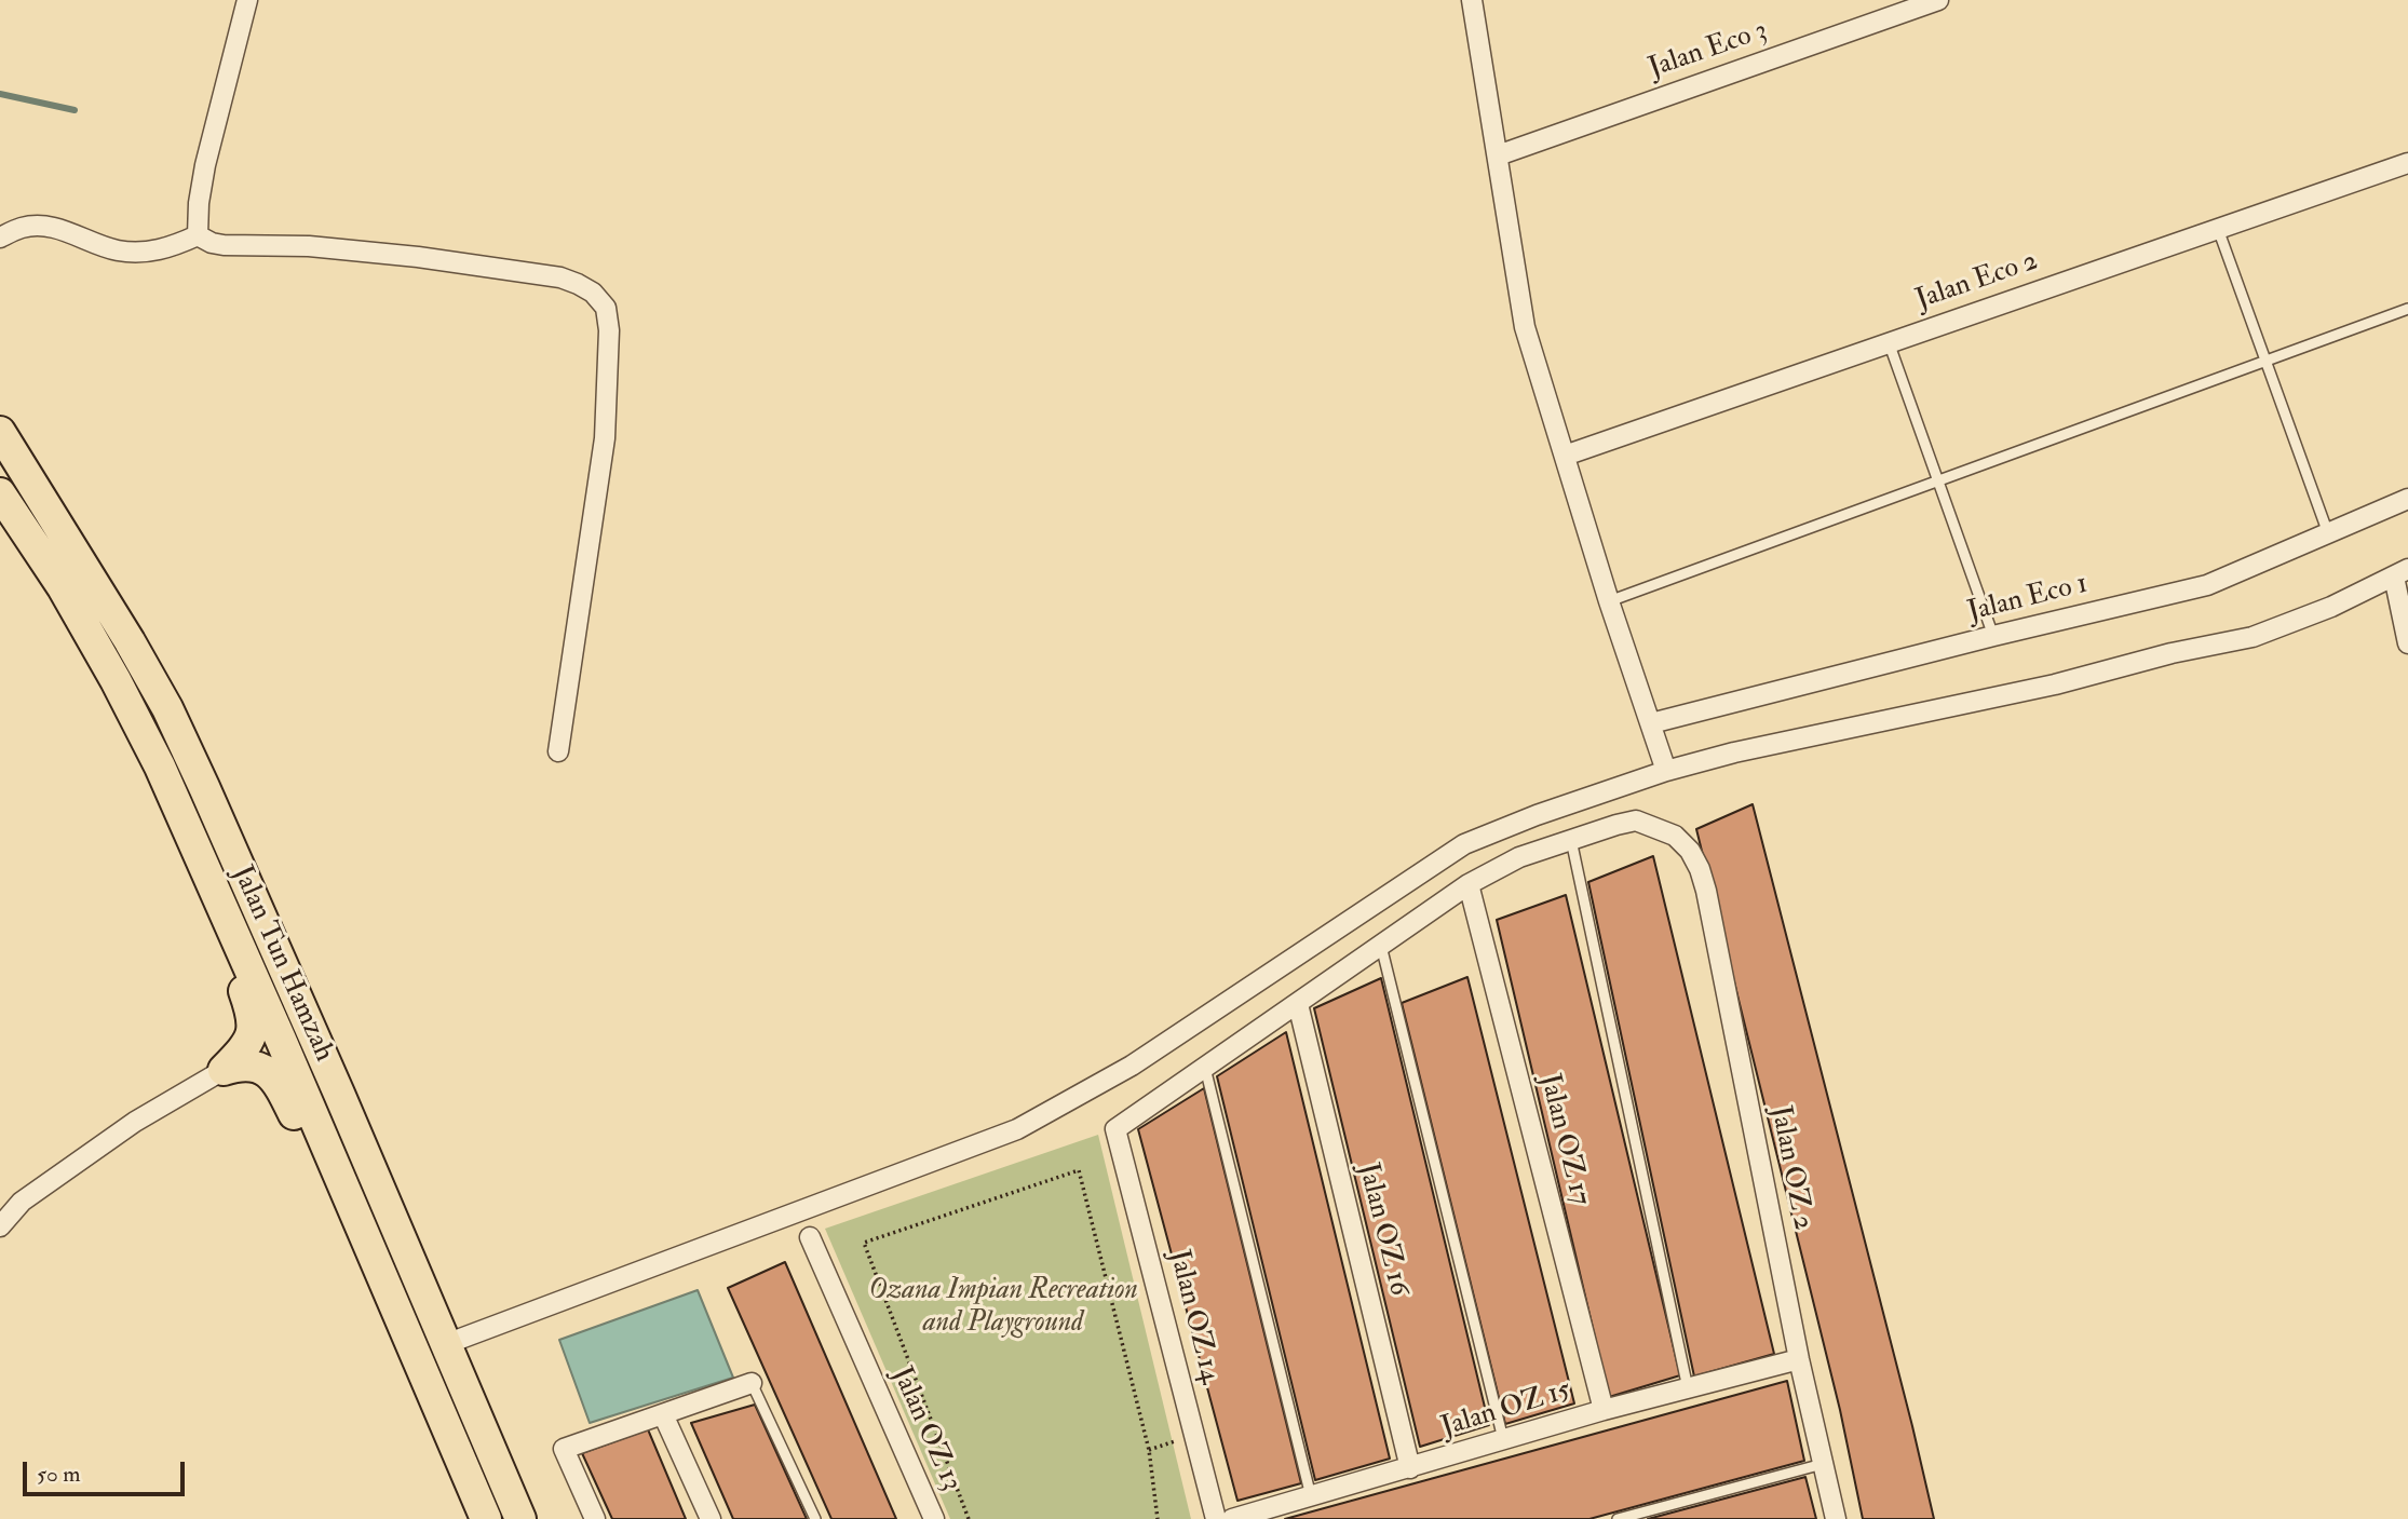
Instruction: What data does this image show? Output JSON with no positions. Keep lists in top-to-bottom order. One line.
{"streets":{"main road":["Jalan Tun Hamzah"],"street":["Jalan Eco 3","Jalan Eco 2","Jalan Eco 1","Jalan OZ 17","Jalan OZ 2","Jalan OZ 16","Jalan OZ 14","Jalan OZ 15","Jalan OZ 13"]},"crossings":[["Jalan OZ 17","Jalan OZ 15"],["Jalan OZ 2","Jalan OZ 15"],["Jalan OZ 16","Jalan OZ 15"]],"parks":["Ozana Impian Recreation and Playground"],"scale_bar":"50 m"}
